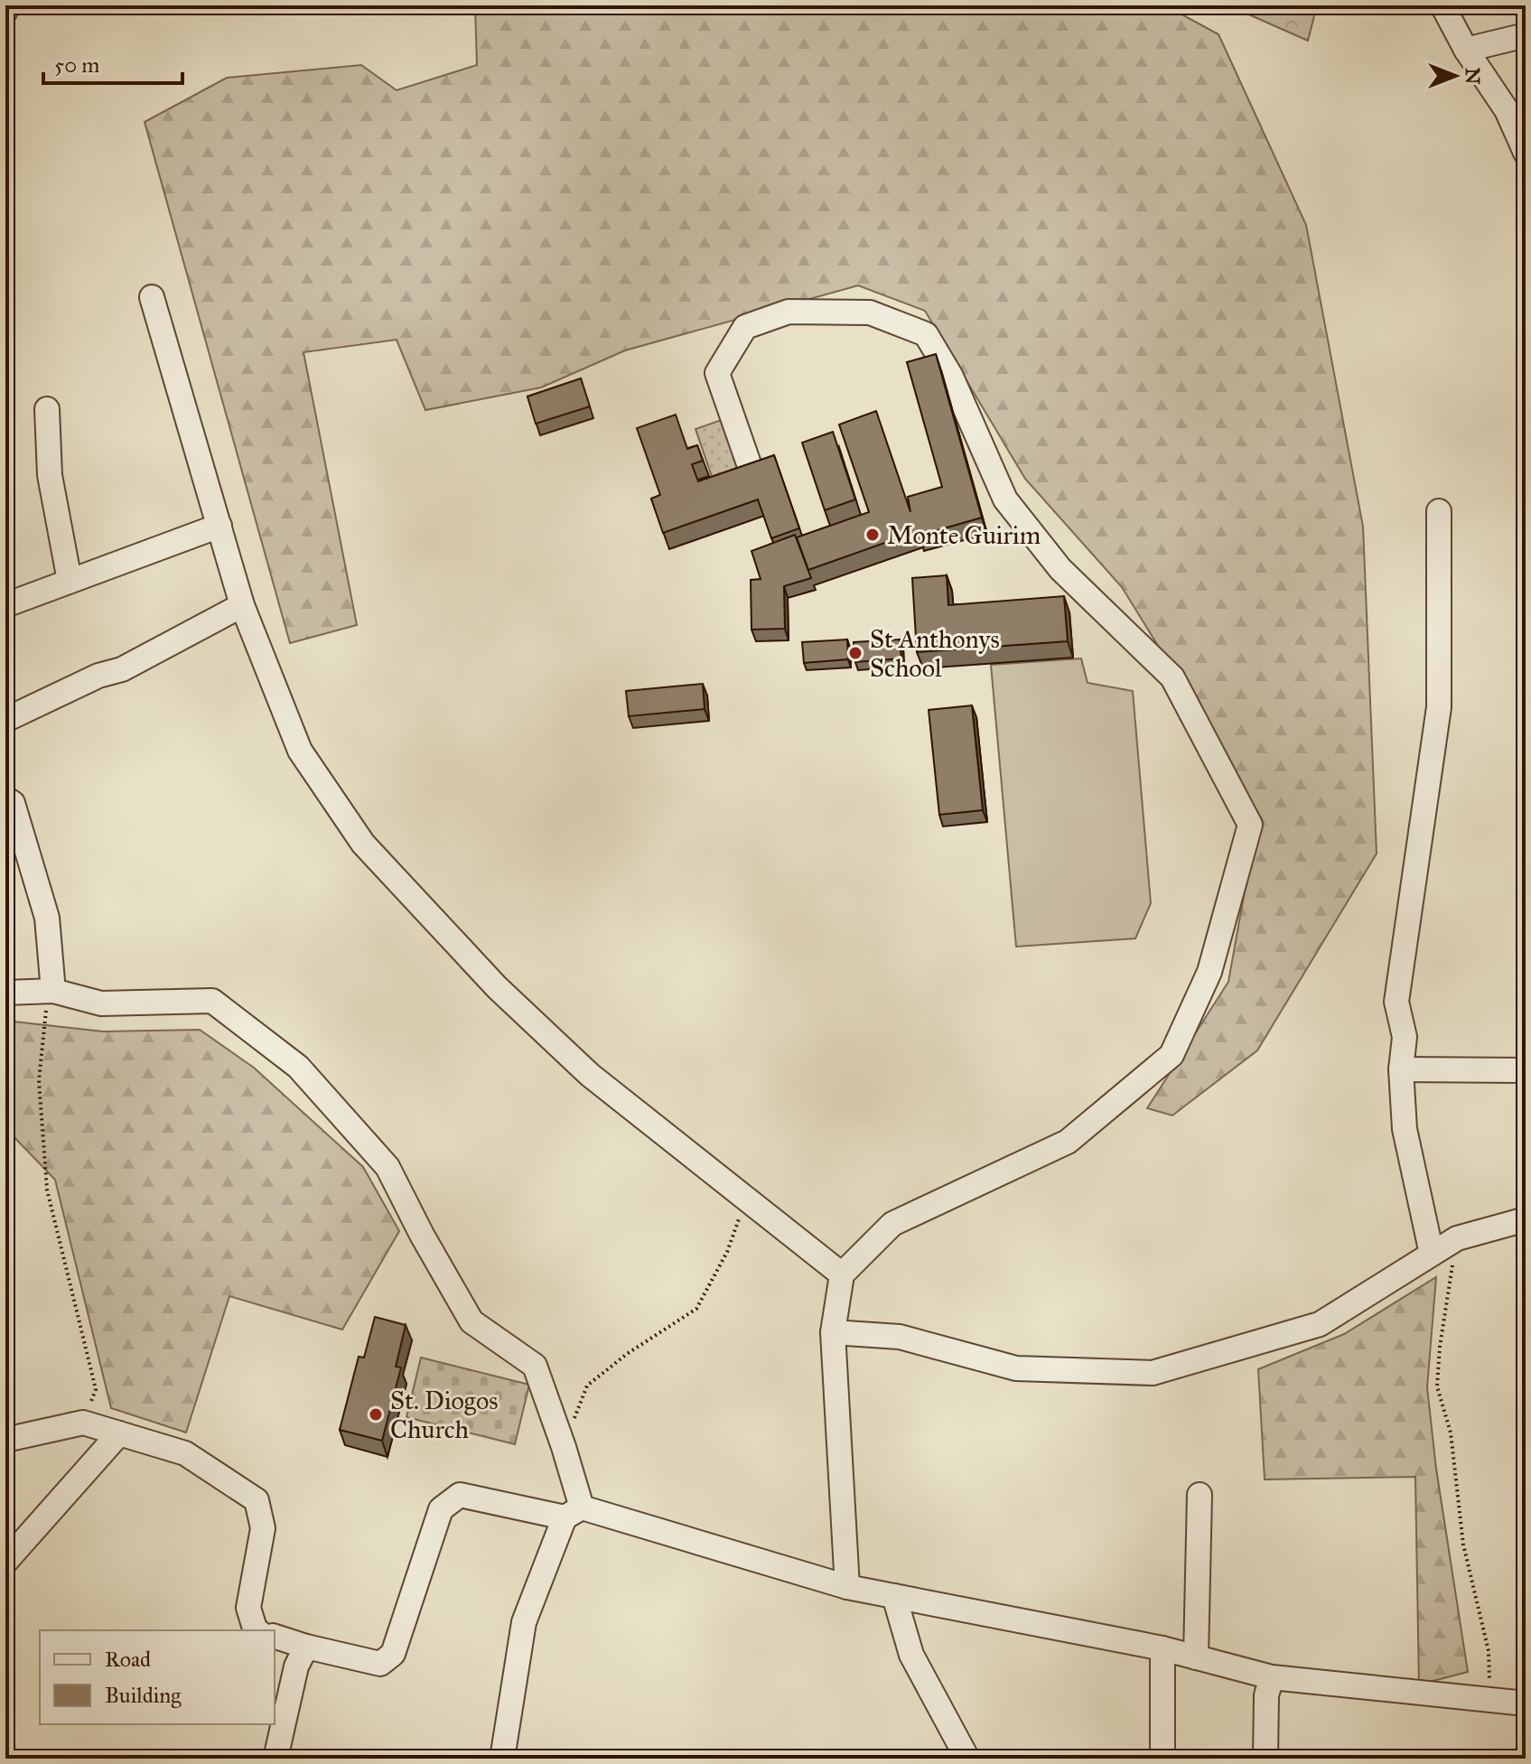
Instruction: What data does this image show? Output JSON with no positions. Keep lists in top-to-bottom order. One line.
{"places":["Monte Guirim","St Anthonys School","St. Diogos Church"],"legend":["Road","Building"],"scale_bar":"50 m","north":"right"}
